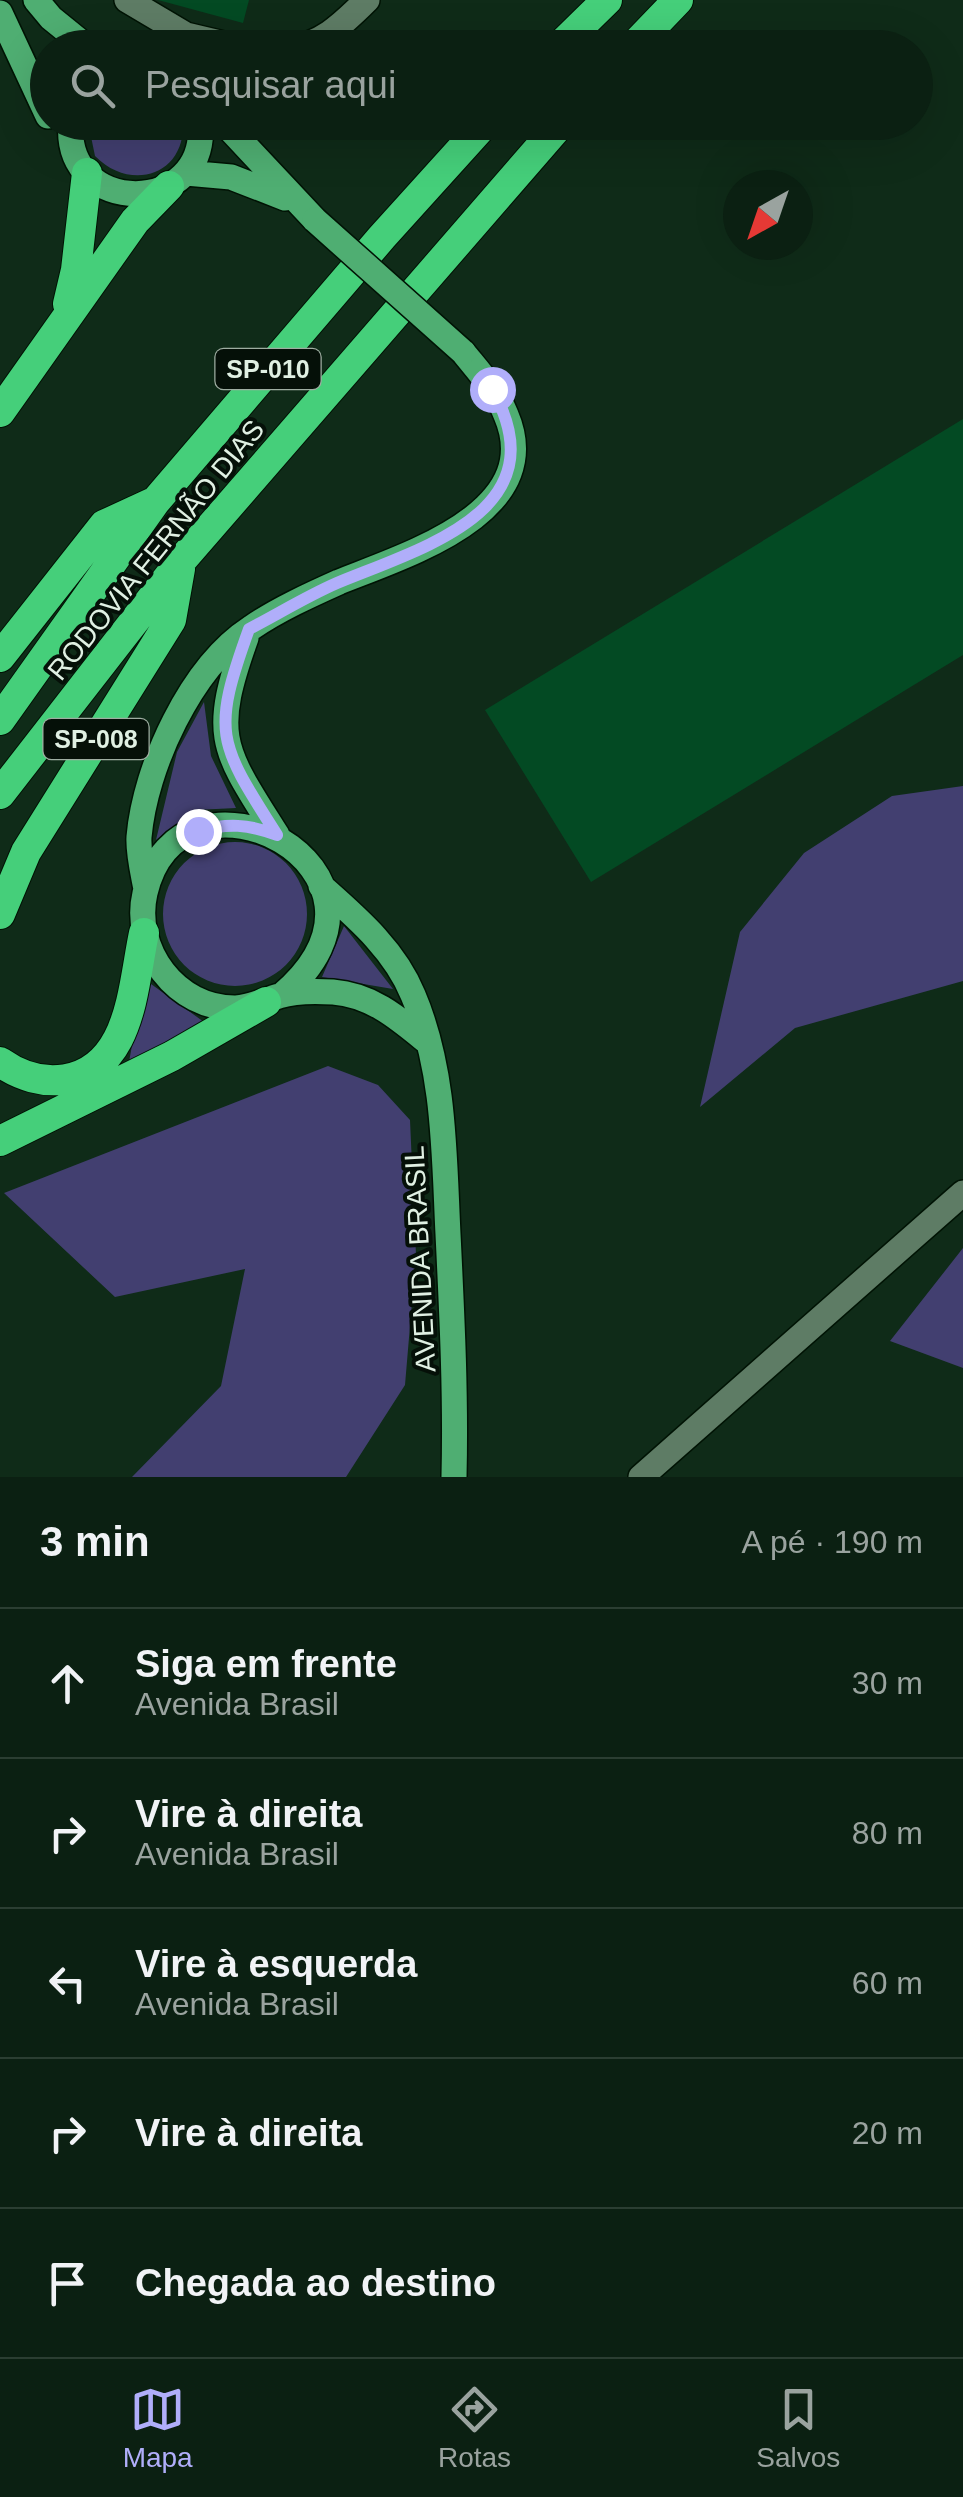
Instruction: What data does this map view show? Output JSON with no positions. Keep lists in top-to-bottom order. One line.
{"streets":{"highway":["SP-010","RODOVIA FERNÃO DIAS","SP-008"],"main road":["AVENIDA BRASIL"]},"crossings":[["RODOVIA FERNÃO DIAS","SP-008"],["SP-008","AVENIDA BRASIL"]],"north":"bottom left","page":{"search":"Pesquisar aqui","heading":["3 min","A pé · 190 m"],"list":[["Siga em frente","Avenida Brasil","30 m"],["Vire à direita","Avenida Brasil","80 m"],["Vire à esquerda","Avenida Brasil","60 m"],["Vire à direita","20 m"],"Chegada ao destino"],"nav":["Mapa","Rotas","Salvos"]}}
